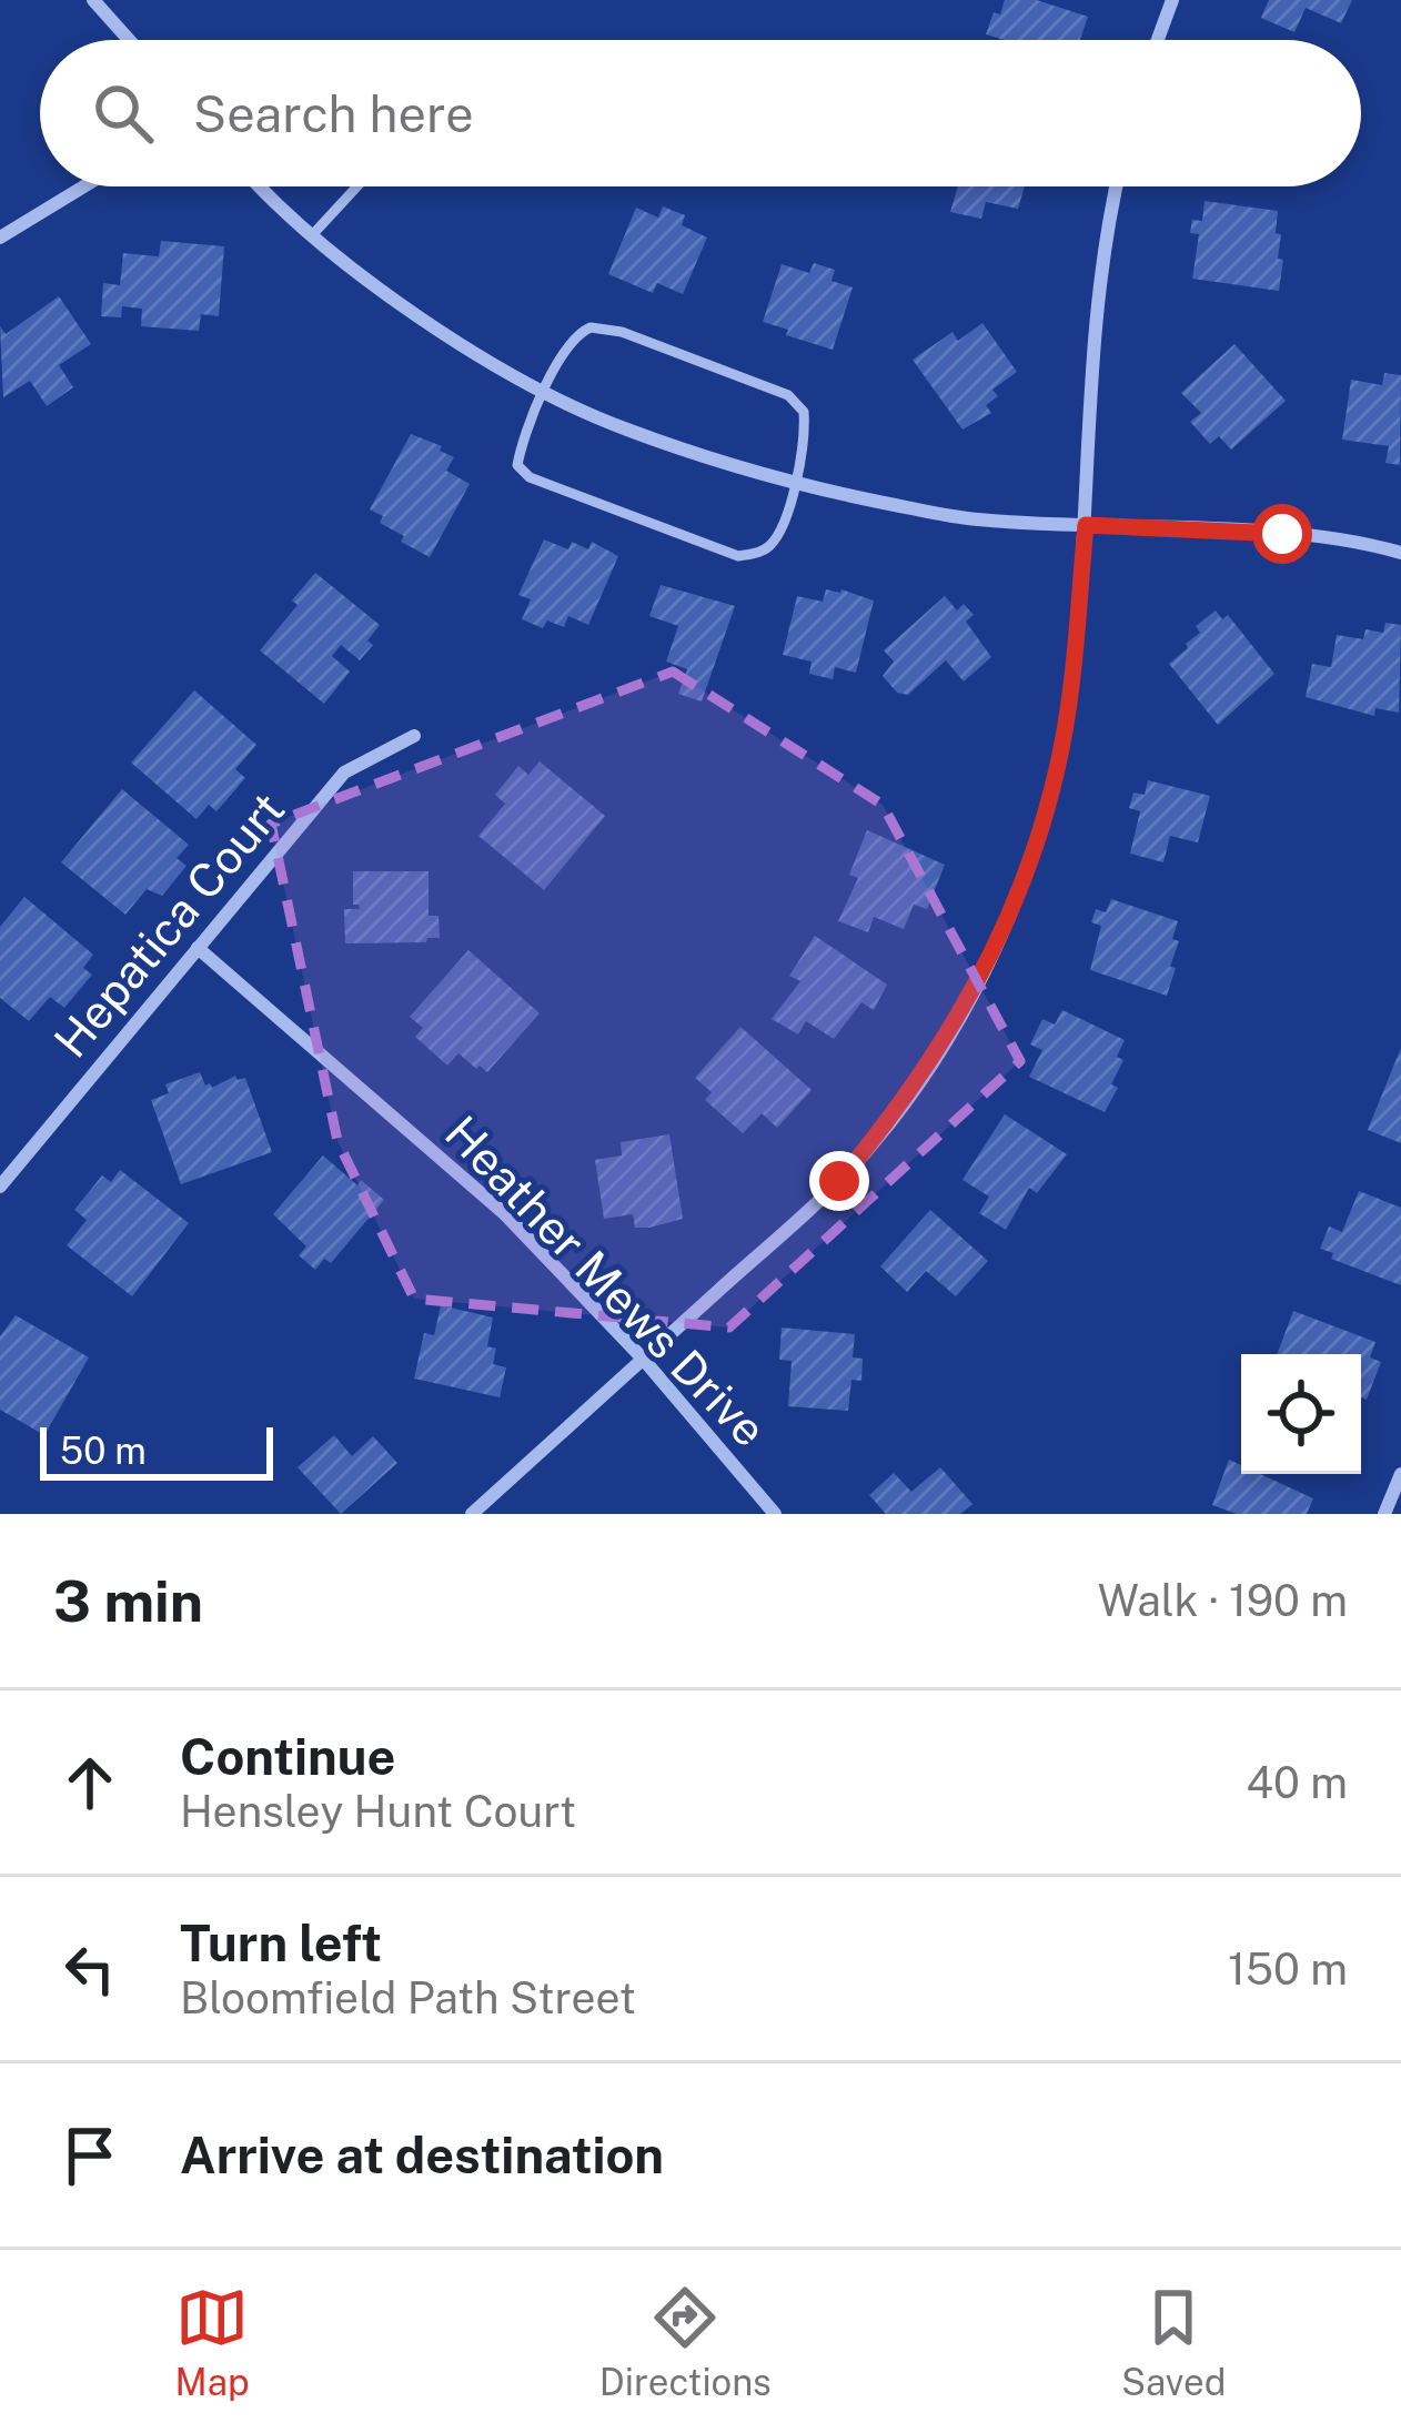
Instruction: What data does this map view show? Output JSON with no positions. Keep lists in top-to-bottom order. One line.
{"streets":{"street":["Hepatica Court","Heather Mews Drive"]},"crossings":[["Hepatica Court","Heather Mews Drive"]],"scale_bar":"50 m","page":{"search":"Search here","scale":"50 m","heading":["3 min","Walk · 190 m"],"list":[["Continue","Hensley Hunt Court","40 m"],["Turn left","Bloomfield Path Street","150 m"],"Arrive at destination"],"nav":["Map","Directions","Saved"]}}
